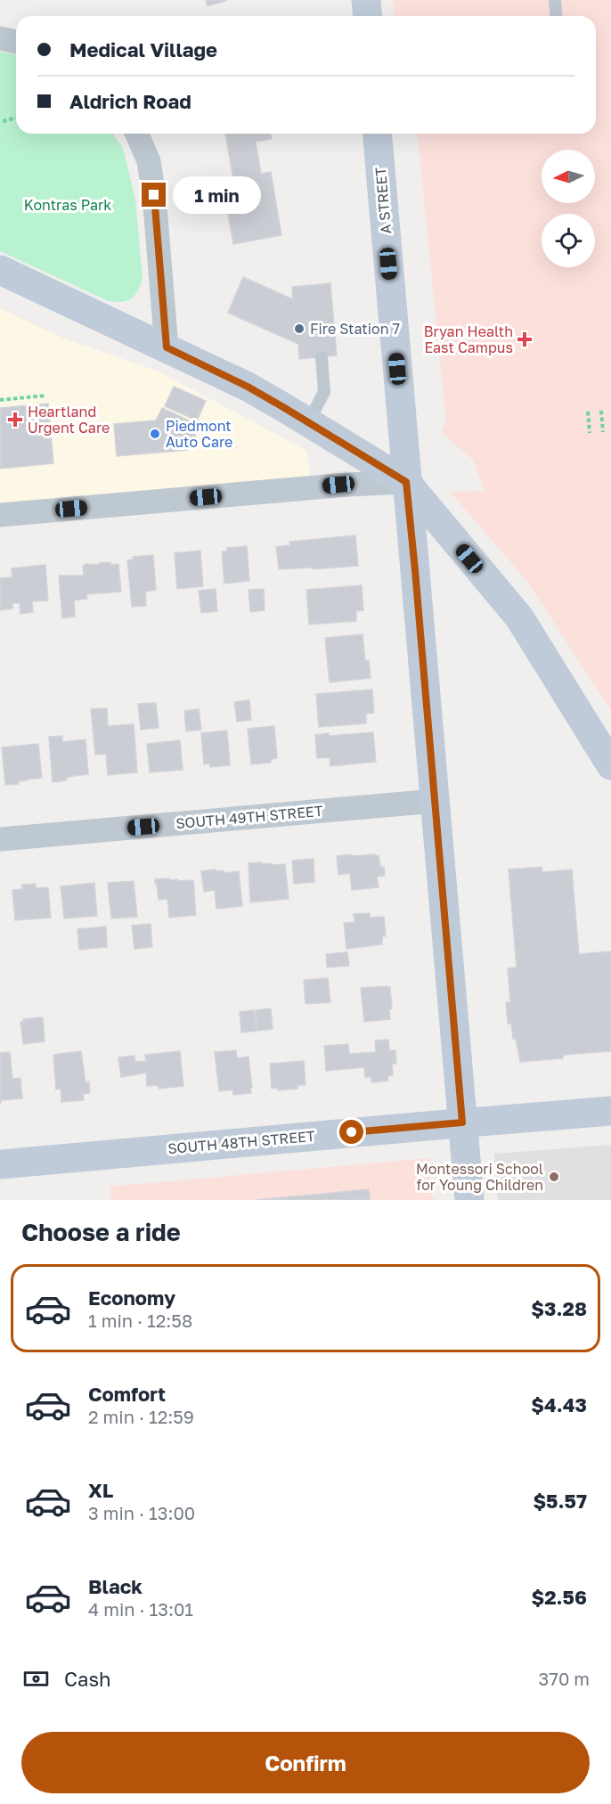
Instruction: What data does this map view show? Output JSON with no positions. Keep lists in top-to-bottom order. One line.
{"streets":{"main road":["A STREET","SOUTH 48TH STREET"],"street":["SOUTH 49TH STREET"]},"crossings":[["A STREET","SOUTH 49TH STREET"],["A STREET","SOUTH 48TH STREET"]],"parks":["Kontras Park"],"places":{"other":["Fire Station 7","Piedmont Auto Care","Montessori School for Young Children"],"health":["Bryan Health East Campus","Heartland Urgent Care"]},"north":"left","page":{"banner":["Medical Village","Aldrich Road"],"bubble":"1 min","heading":"Choose a ride","list":[{"name":"Economy","note":"1 min · 12:58","value":"$3.28"},{"name":"Comfort","note":"2 min · 12:59","value":"$4.43"},{"name":"XL","note":"3 min · 13:00","value":"$5.57"},{"name":"Black","note":"4 min · 13:01","value":"$2.56"}],"pay":["Cash","370 m"],"buttons":"Confirm"}}
